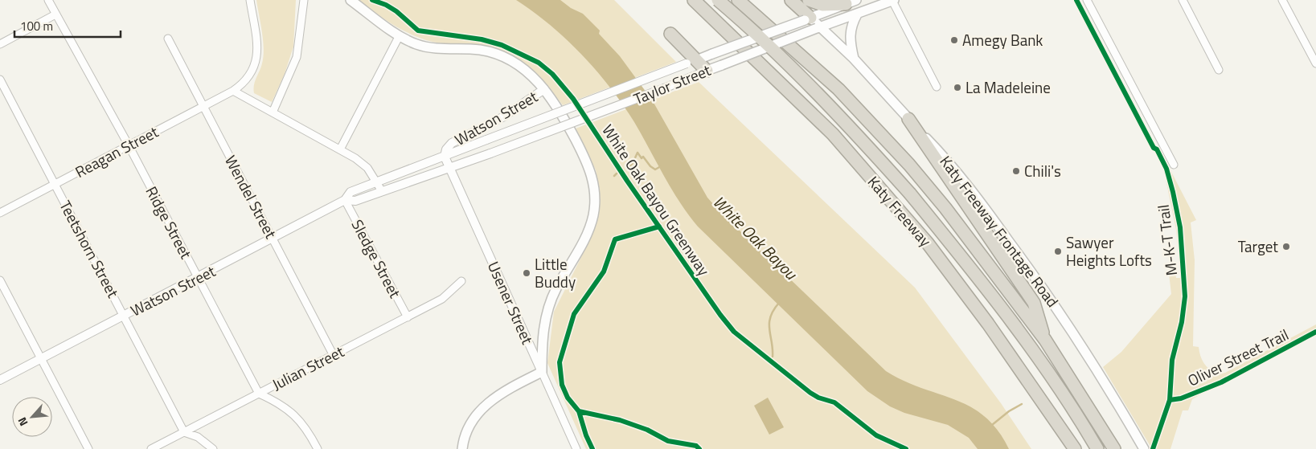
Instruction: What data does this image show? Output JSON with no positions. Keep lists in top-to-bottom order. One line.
{"streets":{"highway":["Katy Freeway"],"main road":["Taylor Street","Katy Freeway Frontage Road"],"street":["Watson Street","Reagan Street","Wendel Street","Ridge Street","Teetshorn Street","Sledge Street","Usener Street","Julian Street"],"cycle path":["White Oak Bayou Greenway","M-K-T Trail","Oliver Street Trail"]},"crossings":[["Taylor Street","Watson Street"],["Taylor Street","Katy Freeway Frontage Road"],["Taylor Street","Usener Street"],["Watson Street","Wendel Street"],["Watson Street","Ridge Street"],["Watson Street","Teetshorn Street"],["Watson Street","Sledge Street"],["Watson Street","Usener Street"],["Reagan Street","Wendel Street"],["Reagan Street","Ridge Street"],["Reagan Street","Teetshorn Street"],["Wendel Street","Julian Street"],["Ridge Street","Julian Street"],["Teetshorn Street","Julian Street"],["Sledge Street","Julian Street"]],"water":["White Oak Bayou"],"places":["Amegy Bank","La Madeleine","Chili's","Target","Sawyer Heights Lofts","Little Buddy"],"scale_bar":"100 m","north":"bottom left"}
